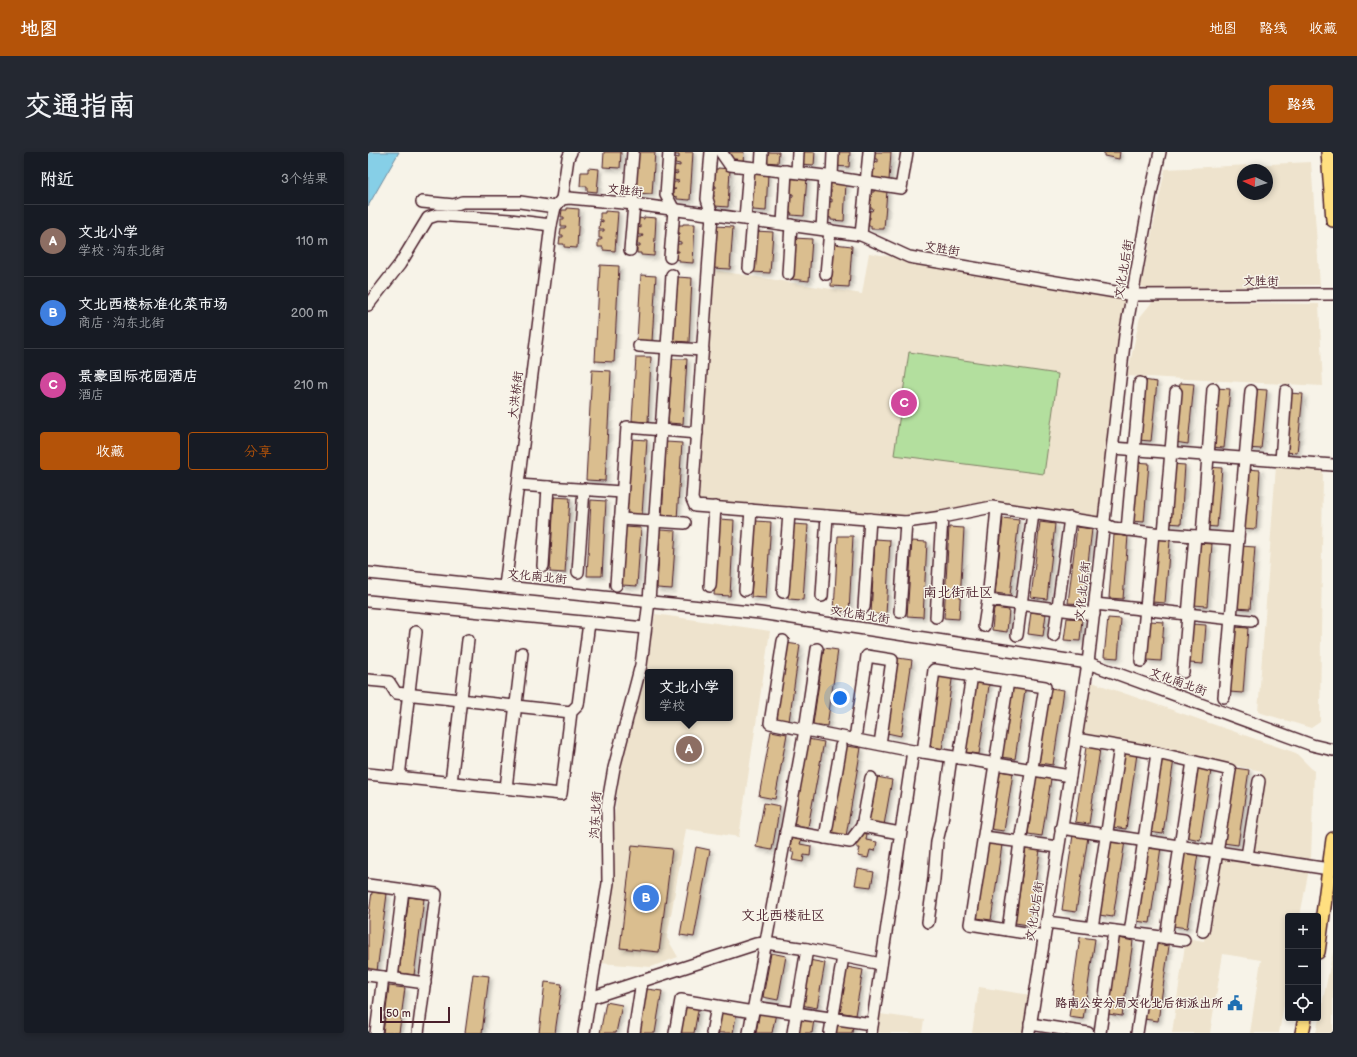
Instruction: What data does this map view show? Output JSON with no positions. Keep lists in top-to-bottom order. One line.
{"streets":{"street":["文胜街","文化北后街","大洪桥街","文化南北街","沟东北街"]},"crossings":[["文胜街","文化北后街"],["文胜街","大洪桥街"],["文化北后街","文化南北街"],["大洪桥街","文化南北街"],["文化南北街","沟东北街"]],"districts":["南北街社区","文北西楼社区"],"places":{"public building":["路南公安分局文化北后街派出所"]},"scale_bar":"50 m","north":"left","page":{"header":"地图","nav":["地图","路线","收藏"],"buttons":["路线",["收藏","分享"]],"title":"交通指南","heading":["附近","3个结果"],"list":[{"mark":"A","name":"文北小学","note":"学校 · 沟东北街","value":"110 m"},{"mark":"B","name":"文北西楼标准化菜市场","note":"商店 · 沟东北街","value":"200 m"},{"mark":"C","name":"景豪国际花园酒店","note":"酒店","value":"210 m"}],"pins":["C","A","B"],"popup":["文北小学","学校"],"map_buttons":["+","−"],"scale":"50 m"}}
